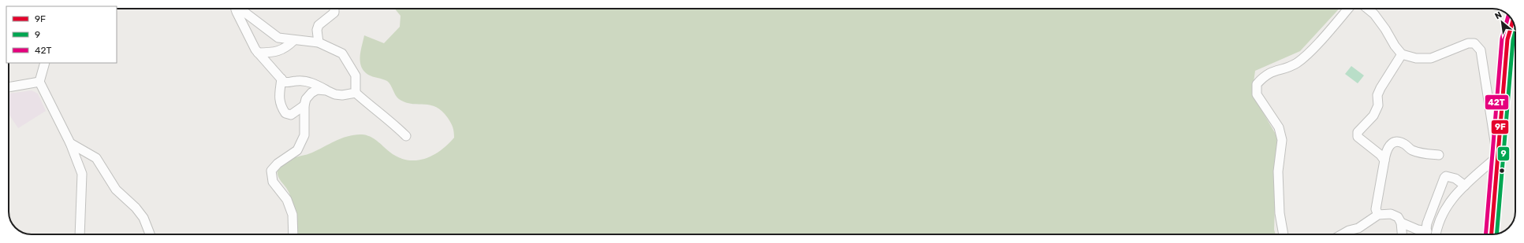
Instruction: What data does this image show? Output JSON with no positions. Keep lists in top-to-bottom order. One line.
{"lines":["transit line 42T","transit line 9F","transit line 9"],"legend":["9F","9","42T"],"north":"top left"}
